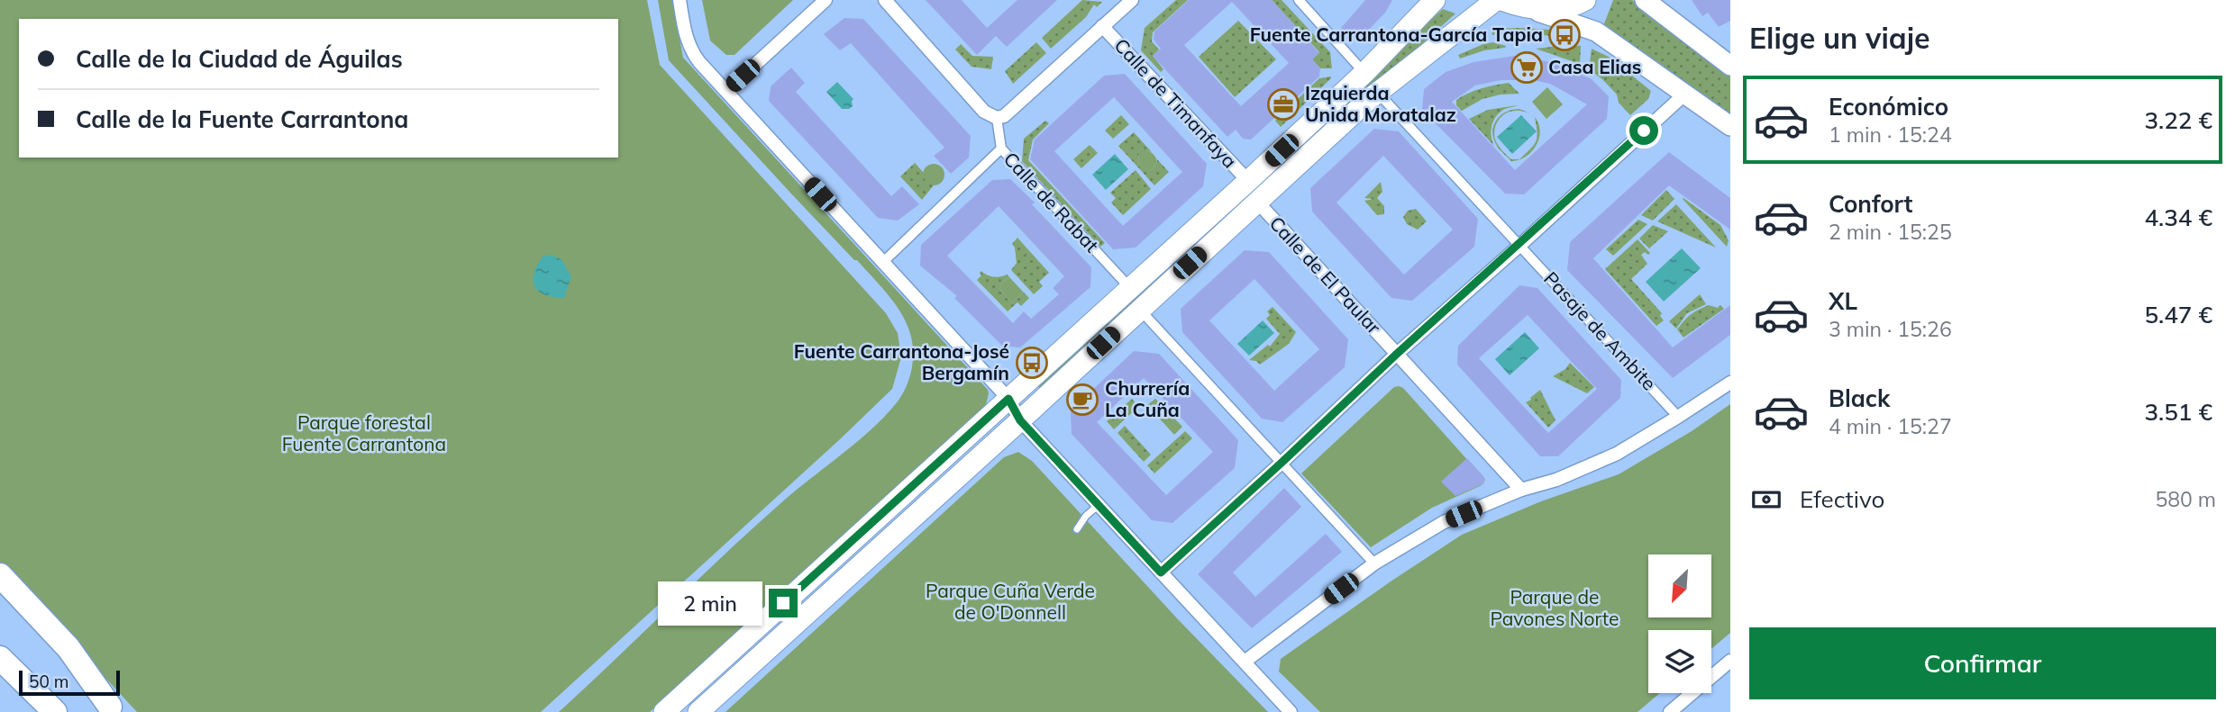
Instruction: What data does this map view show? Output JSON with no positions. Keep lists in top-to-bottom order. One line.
{"streets":{"street":["Calle de Timanfaya","Calle de Rabat","Calle de El Paular","Pasaje de Ambite"]},"parks":["Parque forestal Fuente Carrantona","Parque Cuña Verde de O'Donnell","Parque de Pavones Norte"],"places":{"bus stop":["Fuente Carrantona-García Tapia","Fuente Carrantona-José Bergamín"],"supermarket":["Casa Elias"],"office":["Izquierda Unida Moratalaz"],"cafe":["Churrería La Cuña"]},"scale_bar":"50 m","north":"bottom left","page":{"heading":"Elige un viaje","banner":["Calle de la Ciudad de Águilas","Calle de la Fuente Carrantona"],"list":[{"name":"Económico","note":"1 min · 15:24","value":"3.22 €"},{"name":"Confort","note":"2 min · 15:25","value":"4.34 €"},{"name":"XL","note":"3 min · 15:26","value":"5.47 €"},{"name":"Black","note":"4 min · 15:27","value":"3.51 €"}],"pay":["Efectivo","580 m"],"bubble":"2 min","buttons":"Confirmar","scale":"50 m"}}
